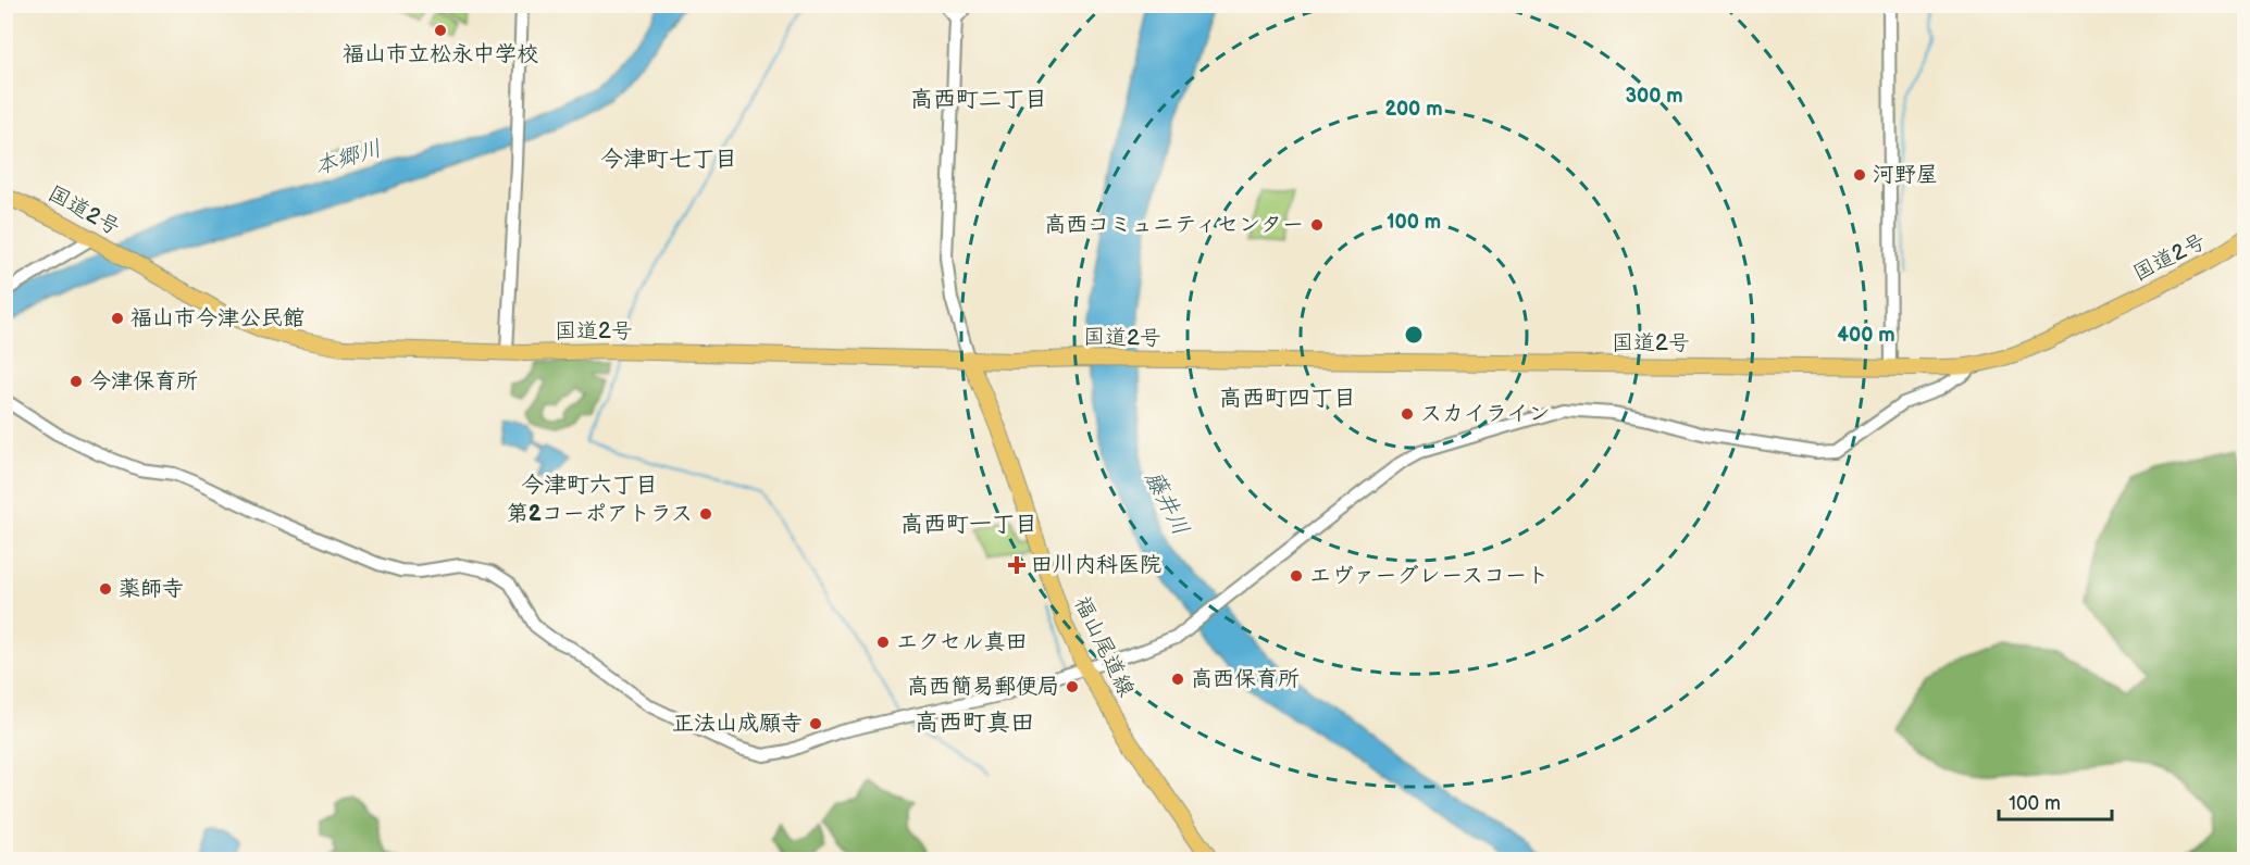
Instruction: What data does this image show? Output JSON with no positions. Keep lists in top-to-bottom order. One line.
{"streets":{"main road":["国道2号","福山尾道線"]},"crossings":[["国道2号","福山尾道線"]],"districts":["高西町二丁目","今津町七丁目","高西町四丁目","今津町六丁目","高西町一丁目","高西町真田"],"water":["本郷川","藤井川"],"places":{"other":["福山市立松永中学校","河野屋","高西コミュニティセンター","福山市今津公民館","今津保育所","スカイライン","第2コーポアトラス","エヴァーグレースコート","薬師寺","エクセル真田","高西保育所","高西簡易郵便局","正法山成願寺"],"health":["田川内科医院"]},"scale_bar":"100 m","rings":["300 m","200 m","100 m","400 m"]}
